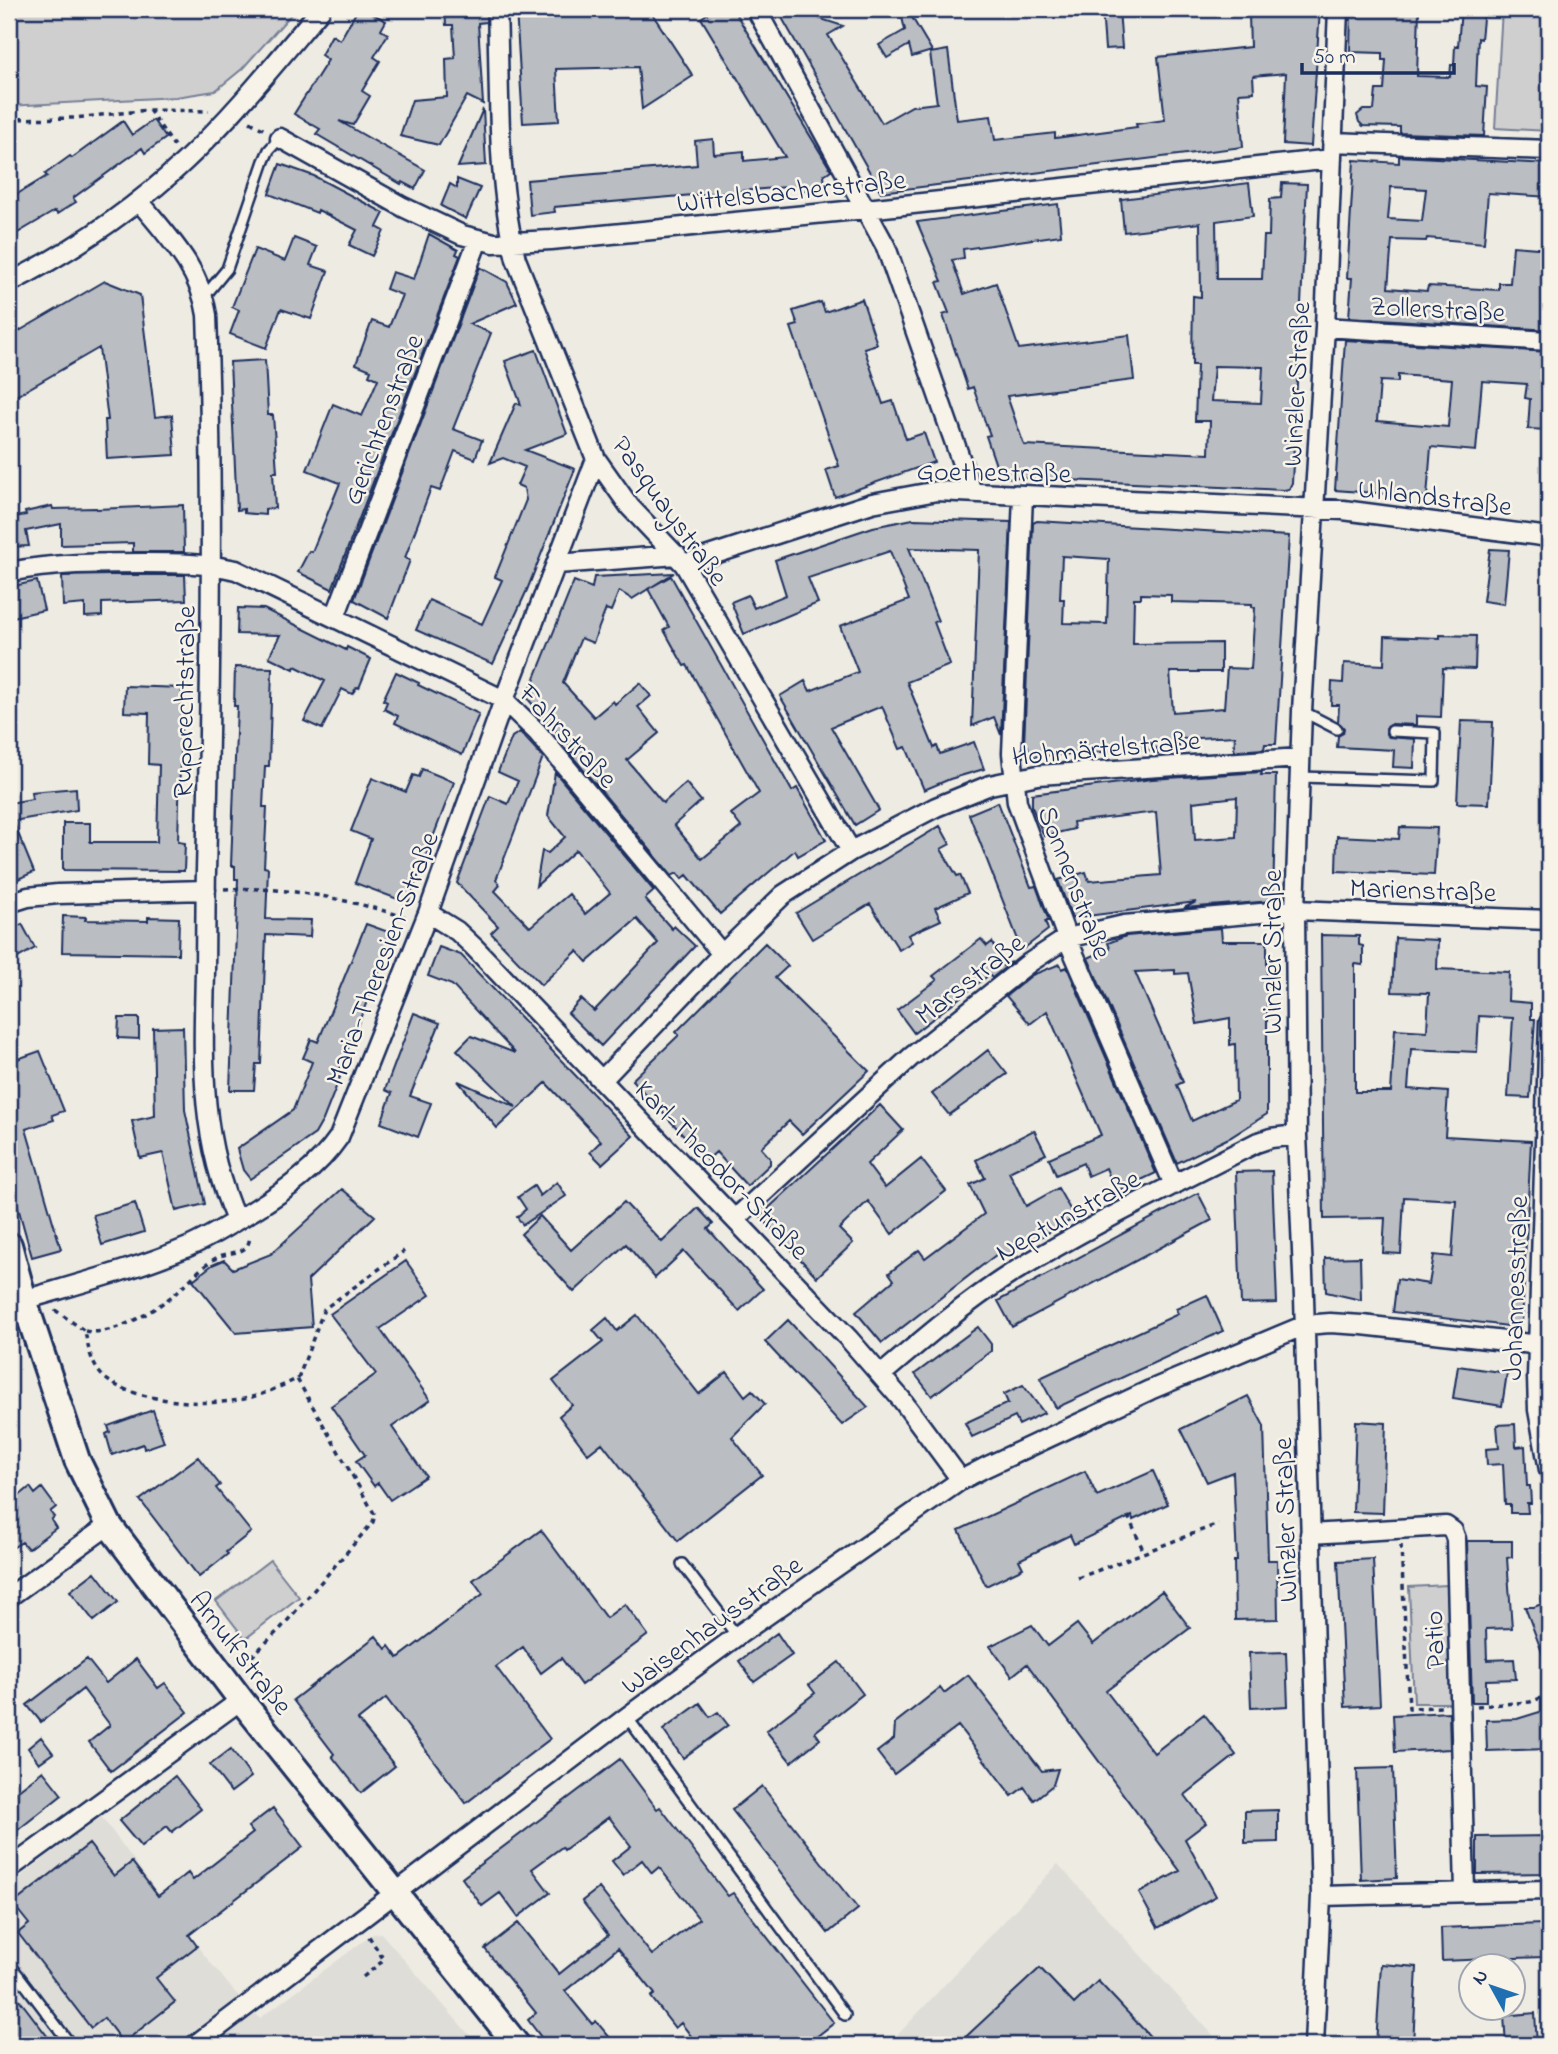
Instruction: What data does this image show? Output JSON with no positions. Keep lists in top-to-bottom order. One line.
{"streets":{"street":["Wittelsbacherstraße","Zollerstraße","Winzler Straße","Gerichtenstraße","Goethestraße","Uhlandstraße","Pasquaystraße","Rupprechtstraße","Fahrstraße","Hohmärtelstraße","Sonnenstraße","Marienstraße","Maria-Theresien-Straße","Marsstraße","Karl-Theodor-Straße","Neptunstraße","Johannesstraße","Waisenhausstraße","Patio","Arnulfstraße"]},"crossings":[["Wittelsbacherstraße","Winzler Straße"],["Wittelsbacherstraße","Gerichtenstraße"],["Wittelsbacherstraße","Pasquaystraße"],["Zollerstraße","Winzler Straße"],["Winzler Straße","Goethestraße"],["Winzler Straße","Uhlandstraße"],["Winzler Straße","Hohmärtelstraße"],["Winzler Straße","Marienstraße"],["Winzler Straße","Marsstraße"],["Winzler Straße","Neptunstraße"],["Winzler Straße","Waisenhausstraße"],["Winzler Straße","Patio"],["Gerichtenstraße","Fahrstraße"],["Goethestraße","Uhlandstraße"],["Goethestraße","Pasquaystraße"],["Goethestraße","Sonnenstraße"],["Goethestraße","Maria-Theresien-Straße"],["Pasquaystraße","Hohmärtelstraße"],["Pasquaystraße","Maria-Theresien-Straße"],["Rupprechtstraße","Fahrstraße"],["Rupprechtstraße","Maria-Theresien-Straße"],["Fahrstraße","Hohmärtelstraße"],["Fahrstraße","Maria-Theresien-Straße"],["Hohmärtelstraße","Sonnenstraße"],["Hohmärtelstraße","Karl-Theodor-Straße"],["Sonnenstraße","Marsstraße"],["Sonnenstraße","Neptunstraße"],["Marienstraße","Marsstraße"],["Maria-Theresien-Straße","Karl-Theodor-Straße"],["Maria-Theresien-Straße","Arnulfstraße"],["Marsstraße","Karl-Theodor-Straße"],["Karl-Theodor-Straße","Neptunstraße"],["Karl-Theodor-Straße","Waisenhausstraße"],["Waisenhausstraße","Arnulfstraße"]],"scale_bar":"50 m","north":"top left"}
